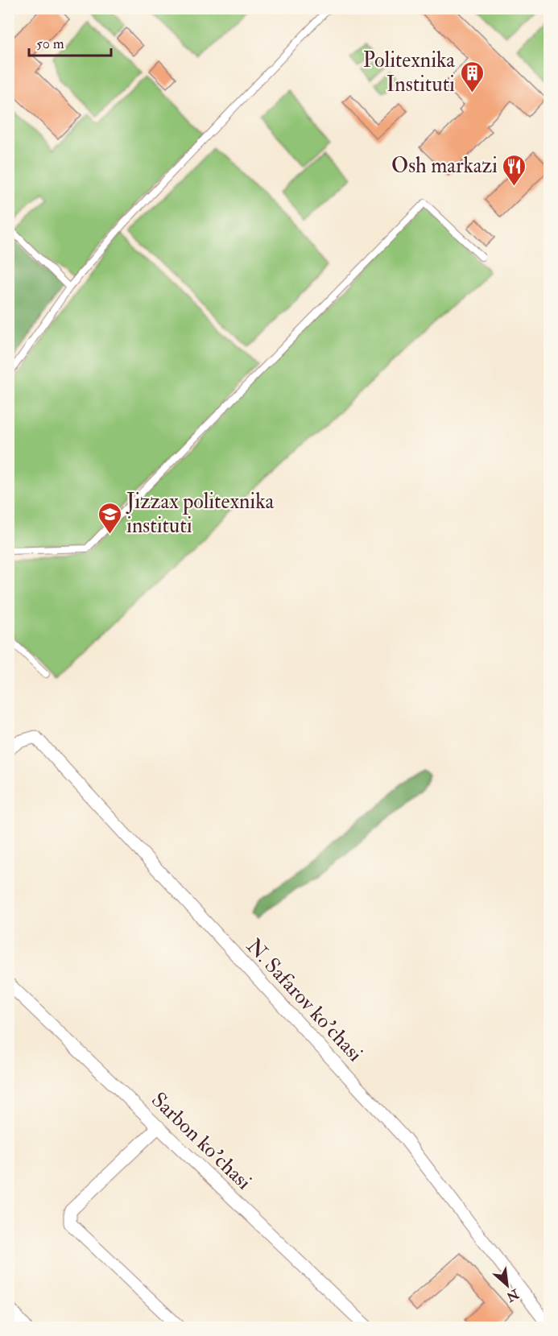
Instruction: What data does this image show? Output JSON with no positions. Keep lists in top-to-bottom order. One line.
{"streets":{"street":["N. Safarov ko'chasi","Sarbon ko'chasi"]},"places":{"building":["Politexnika Instituti"],"restaurant":["Osh markazi"],"school or university":["Jizzax politexnika instituti"]},"scale_bar":"50 m","north":"bottom right"}
